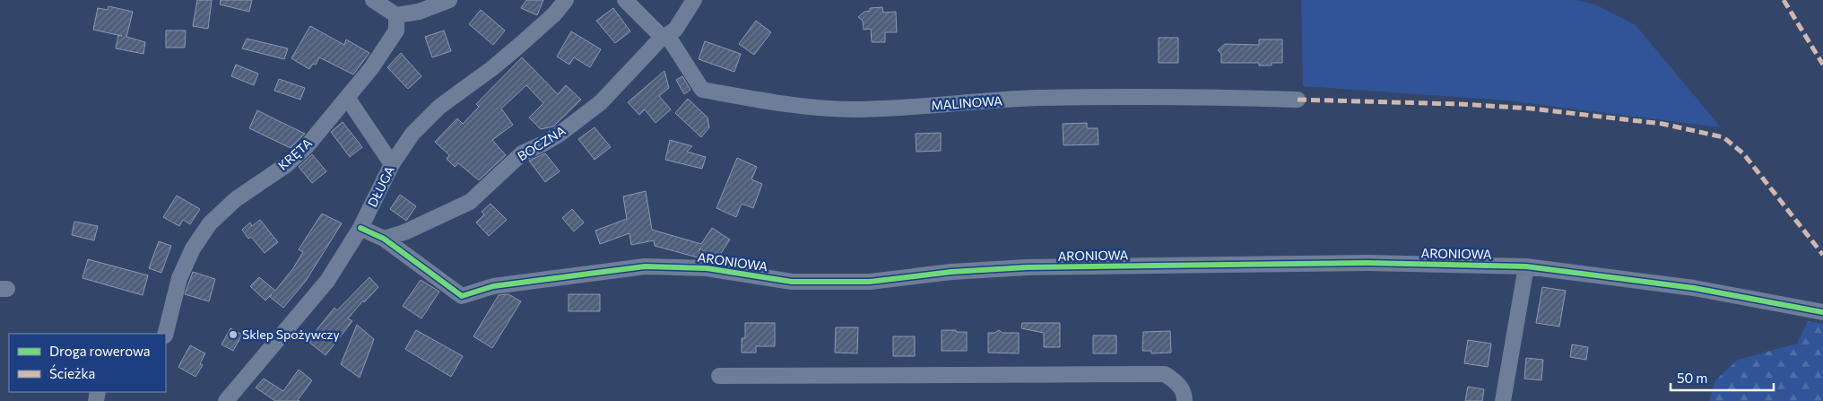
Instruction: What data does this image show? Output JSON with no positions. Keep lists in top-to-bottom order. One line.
{"streets":{"street":["MALINOWA","BOCZNA","KRĘTA","DŁUGA","ARONIOWA"]},"crossings":[["MALINOWA","BOCZNA"],["BOCZNA","ARONIOWA"]],"places":["Sklep Spożywczy"],"legend":["Droga rowerowa","Ścieżka"],"scale_bar":"50 m"}
